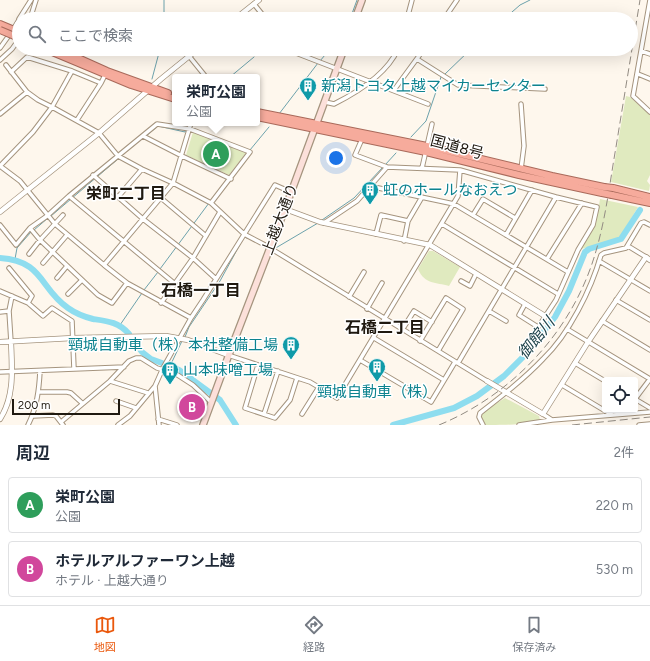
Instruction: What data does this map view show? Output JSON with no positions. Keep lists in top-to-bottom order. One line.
{"streets":{"highway":["国道8号"],"main road":["上越大通り"]},"crossings":[["国道8号","上越大通り"]],"districts":["栄町二丁目","石橋一丁目","石橋二丁目"],"water":["御館川"],"places":{"building":["新潟トヨタ上越マイカーセンター","虹のホールなおえつ","頸城自動車（株）本社整備工場","頸城自動車（株）","山本味噌工場"]},"scale_bar":"200 m","page":{"search":"ここで検索","popup":["栄町公園","公園"],"pins":["A","B"],"scale":"200 m","heading":["周辺","2件"],"list":[{"mark":"A","name":"栄町公園","note":"公園","value":"220 m"},{"mark":"B","name":"ホテルアルファーワン上越","note":"ホテル · 上越大通り","value":"530 m"}],"nav":["地図","経路","保存済み"]}}
